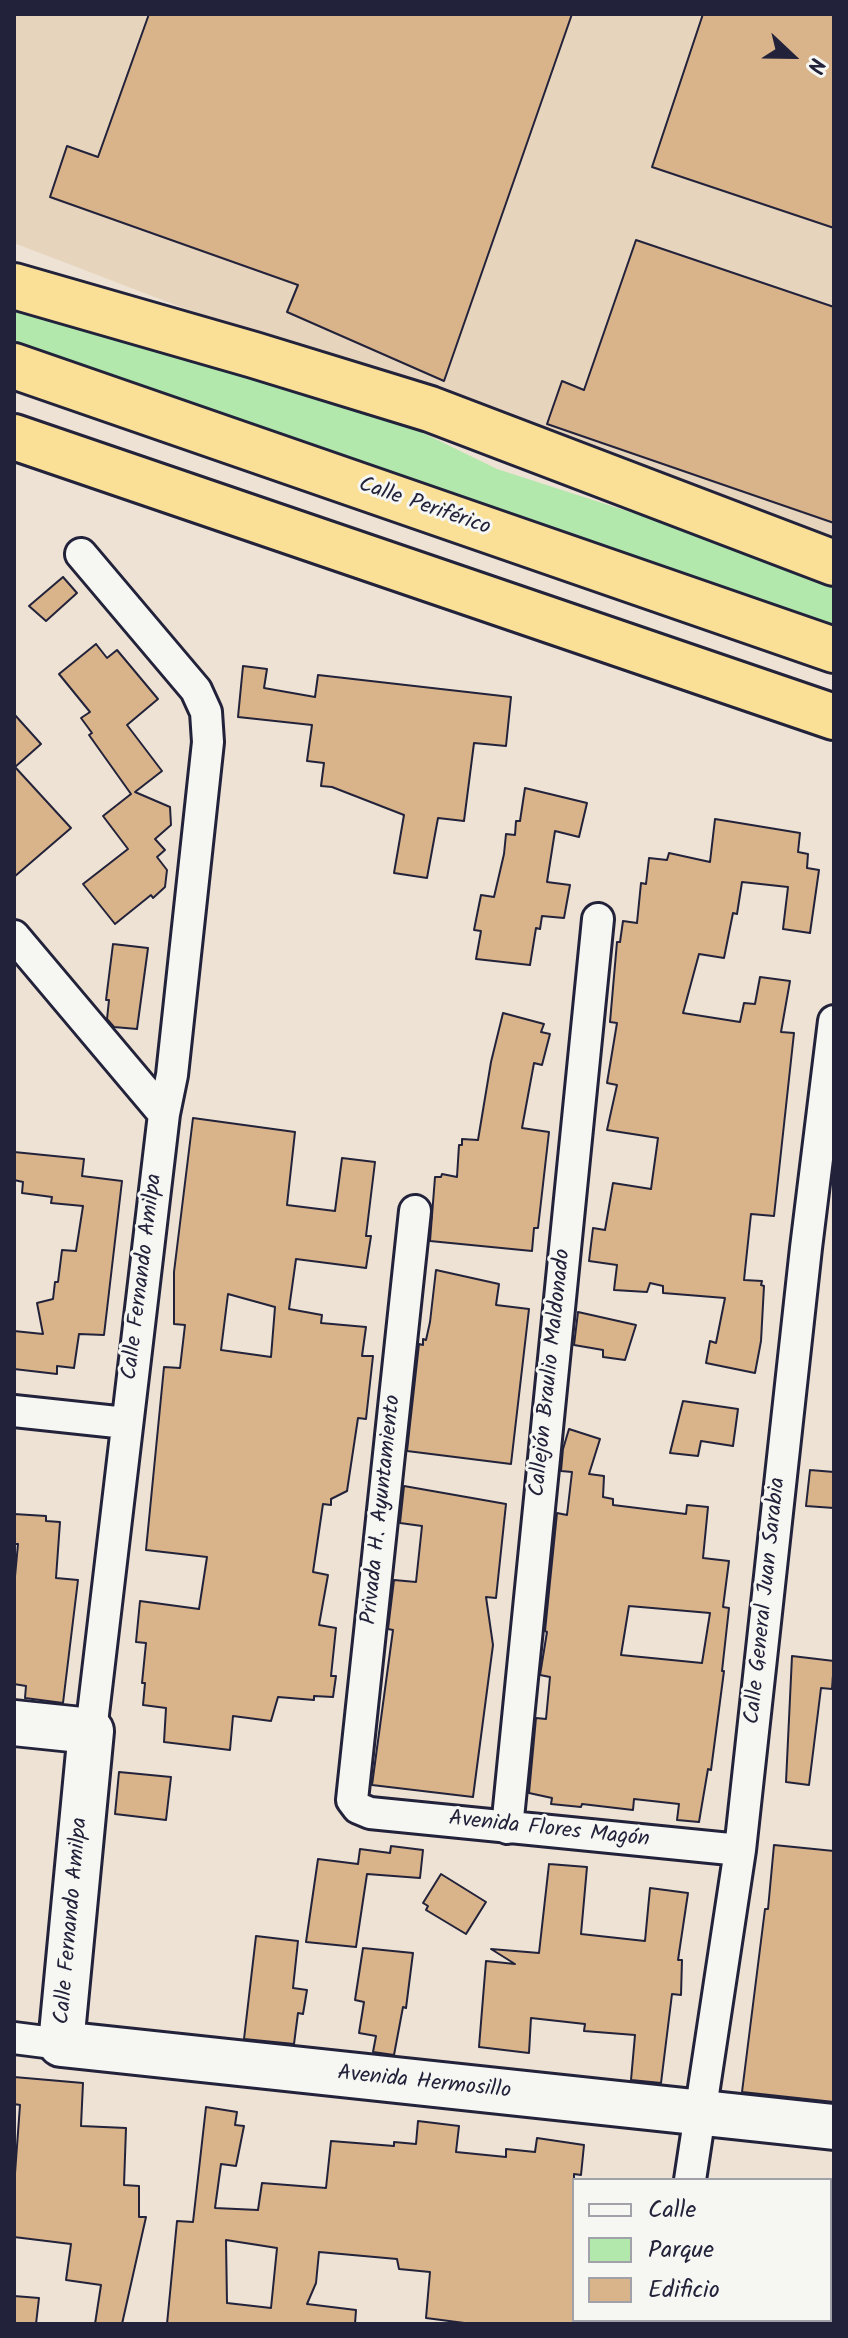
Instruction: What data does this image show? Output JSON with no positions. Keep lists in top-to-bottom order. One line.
{"streets":{"highway":["Calle Periférico"],"street":["Calle Fernando Amilpa","Callejón Braulio Maldonado","Privada H. Ayuntamiento","Calle General Juan Sarabia","Avenida Flores Magón","Avenida Hermosillo"]},"crossings":[["Calle Fernando Amilpa","Avenida Hermosillo"],["Callejón Braulio Maldonado","Avenida Flores Magón"],["Privada H. Ayuntamiento","Avenida Flores Magón"],["Calle General Juan Sarabia","Avenida Flores Magón"],["Calle General Juan Sarabia","Avenida Hermosillo"]],"legend":["Calle","Parque","Edificio"],"north":"right"}
